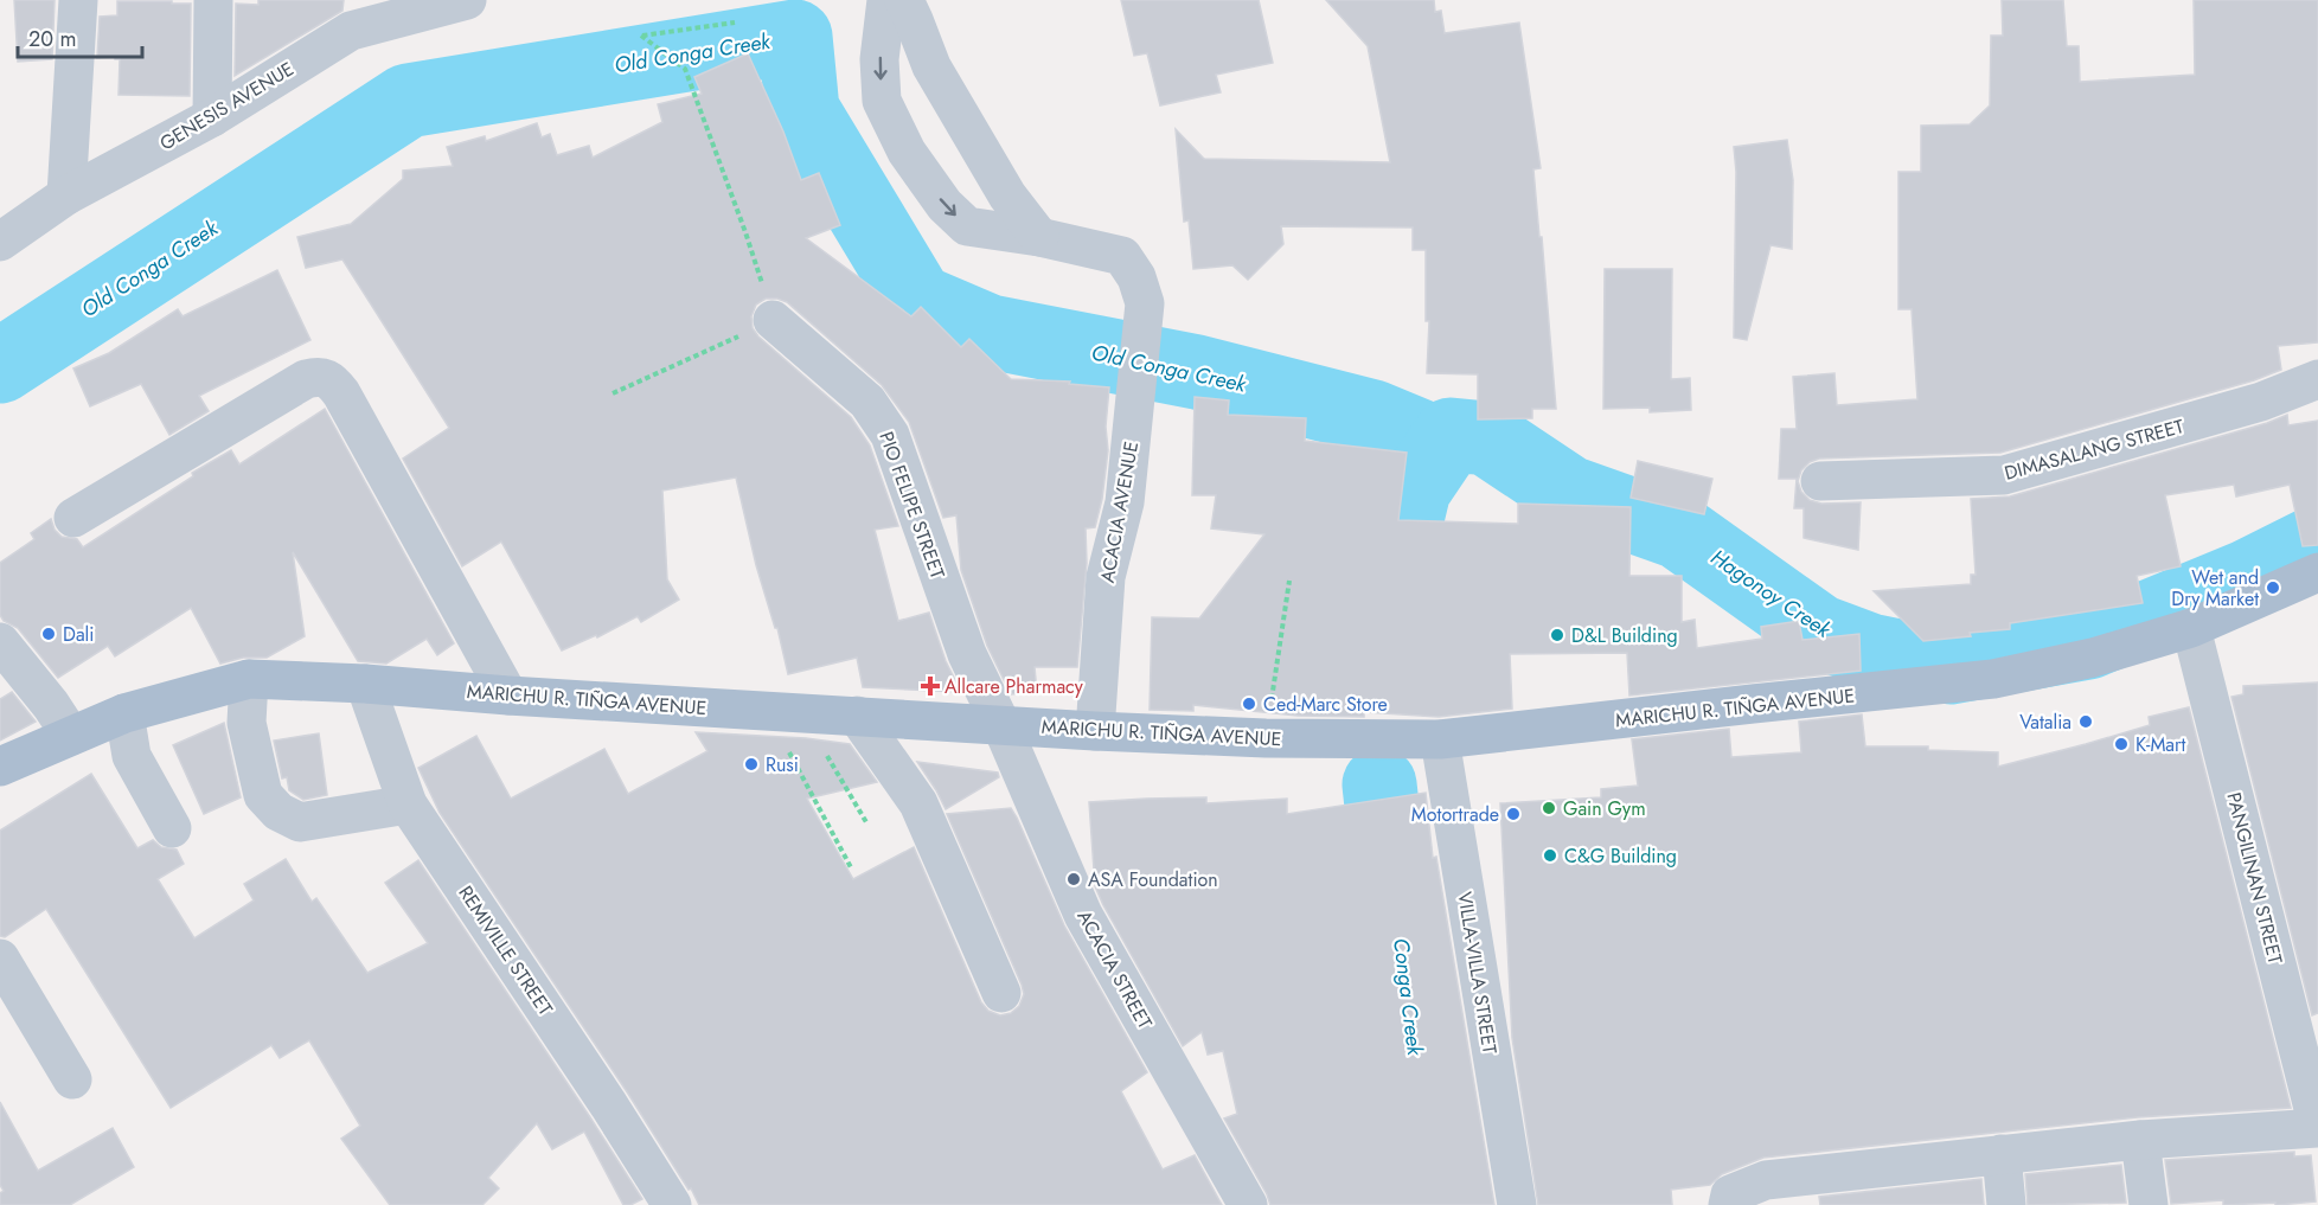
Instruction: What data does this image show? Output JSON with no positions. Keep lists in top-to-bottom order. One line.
{"streets":{"main road":["MARICHU R. TIÑGA AVENUE"],"street":["GENESIS AVENUE","DIMASALANG STREET","PIO FELIPE STREET","ACACIA AVENUE","PANGILINAN STREET","REMIVILLE STREET","ACACIA STREET","VILLA-VILLA STREET"]},"crossings":[["PIO FELIPE STREET","MARICHU R. TIÑGA AVENUE"],["PIO FELIPE STREET","ACACIA STREET"],["ACACIA AVENUE","MARICHU R. TIÑGA AVENUE"],["MARICHU R. TIÑGA AVENUE","PANGILINAN STREET"],["MARICHU R. TIÑGA AVENUE","REMIVILLE STREET"],["MARICHU R. TIÑGA AVENUE","ACACIA STREET"],["MARICHU R. TIÑGA AVENUE","VILLA-VILLA STREET"]],"water":["Old Conga Creek","Hagonoy Creek","Conga Creek"],"places":{"other":["Wet and Dry Market","Dali","D&L Building","Ced-Marc Store","Vatalia","K-Mart","Rusi","Gain Gym","Motortrade","C&G Building","ASA Foundation"],"health":["Allcare Pharmacy"]},"scale_bar":"20 m"}
